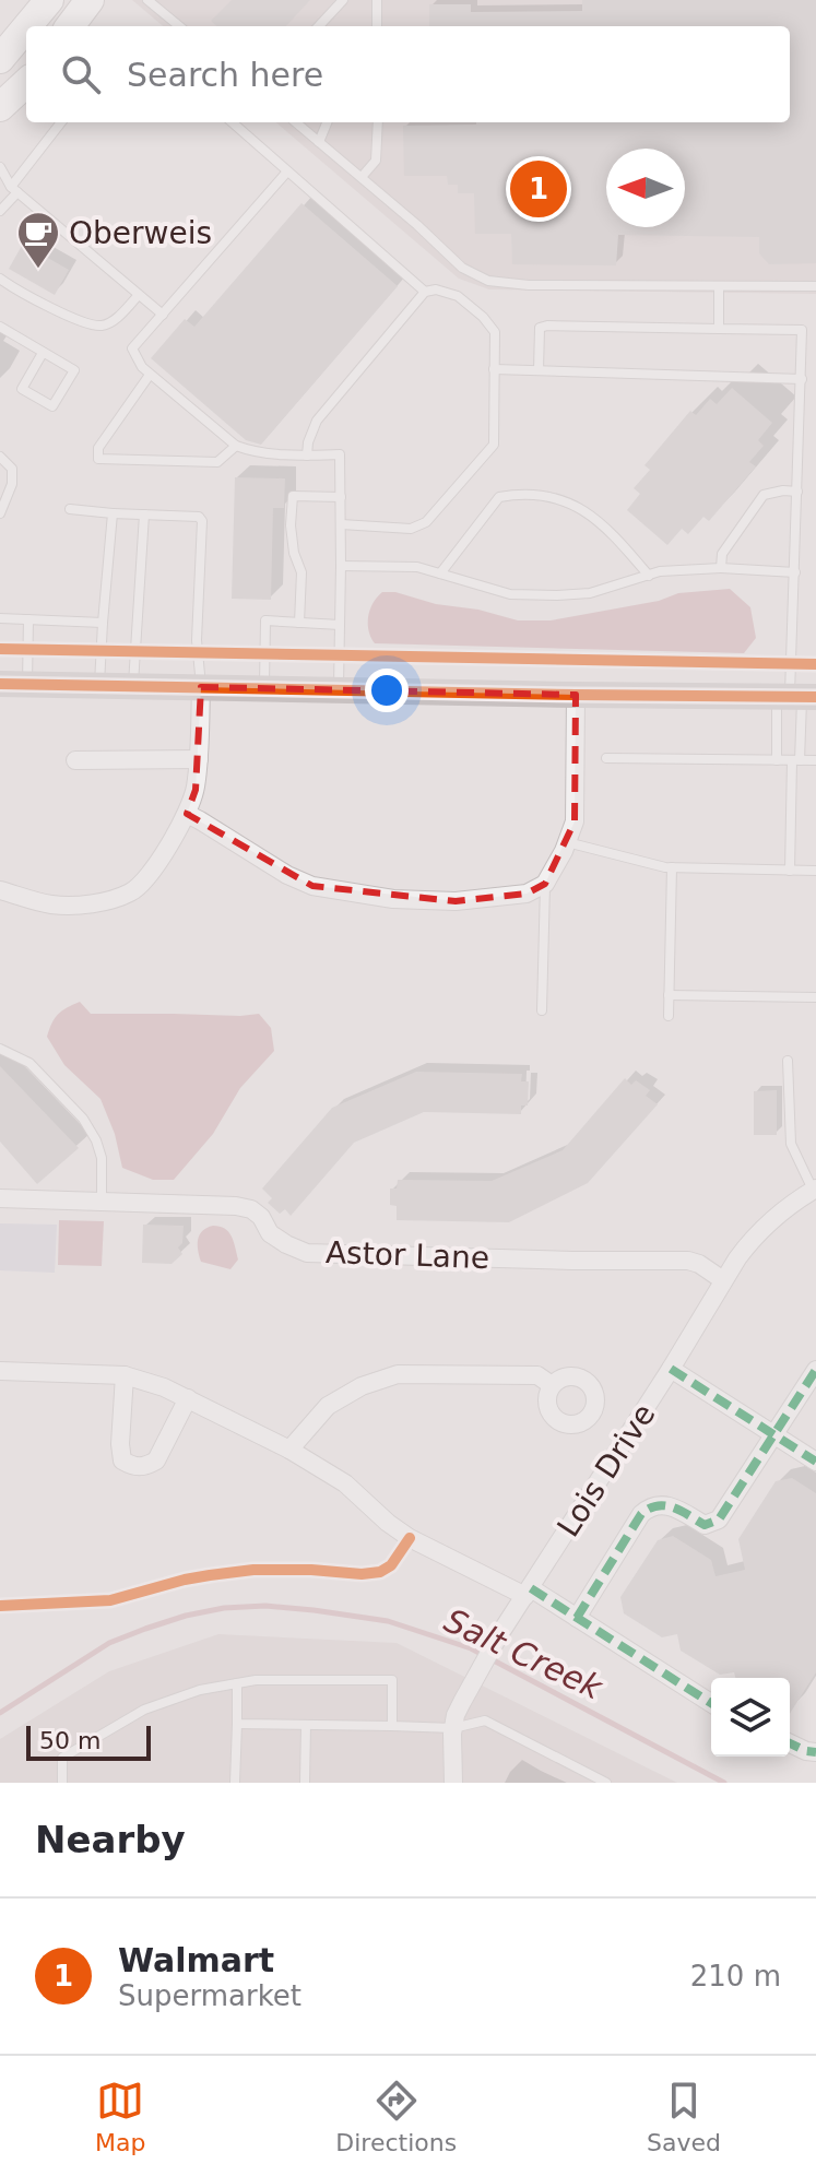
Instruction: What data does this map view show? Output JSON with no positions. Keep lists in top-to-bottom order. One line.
{"streets":{"street":["Astor Lane","Lois Drive"]},"crossings":[["Astor Lane","Lois Drive"]],"water":["Salt Creek"],"places":{"cafe":["Oberweis"]},"scale_bar":"50 m","north":"left","page":{"search":"Search here","pins":"1","scale":"50 m","heading":"Nearby","list":[{"mark":"1","name":"Walmart","note":"Supermarket","value":"210 m"}],"nav":["Map","Directions","Saved"]}}
